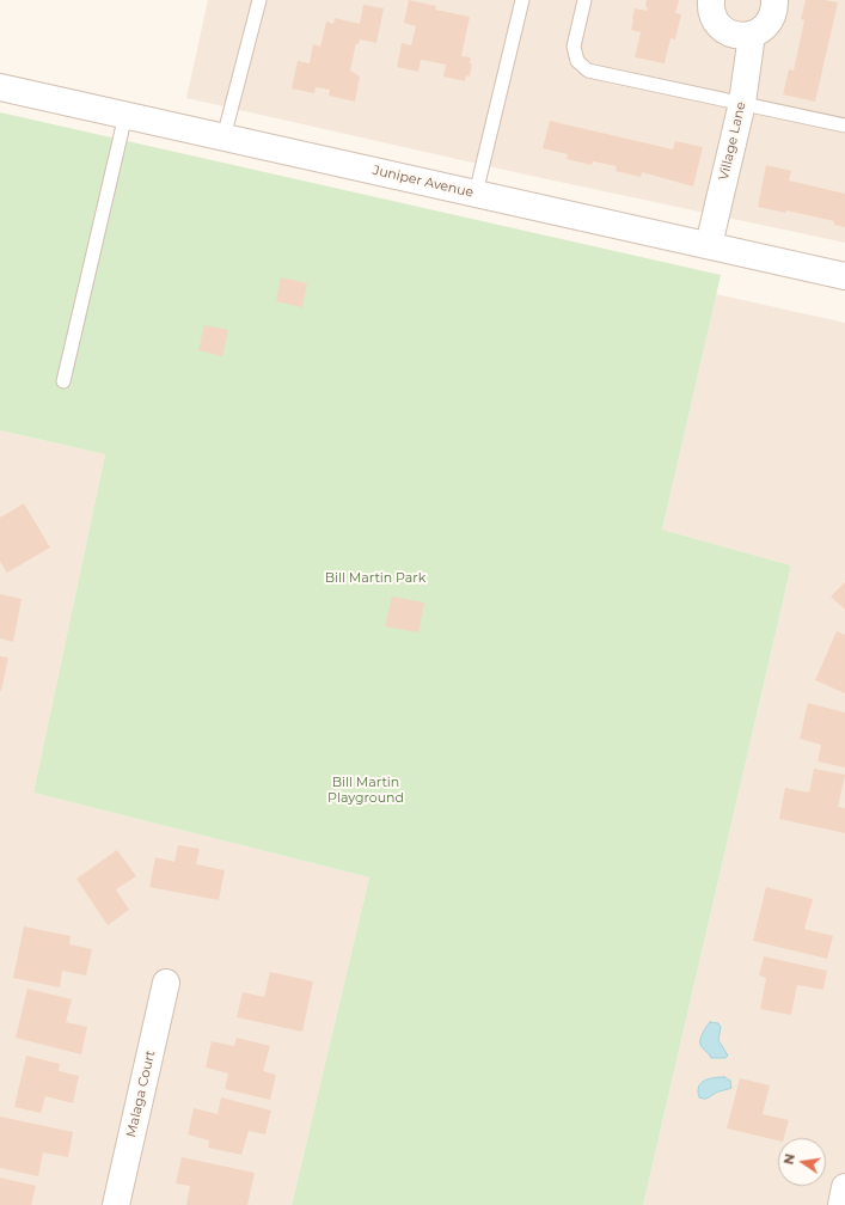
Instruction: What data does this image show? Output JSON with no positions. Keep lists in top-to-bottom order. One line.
{"streets":{"street":["Village Lane","Juniper Avenue","Malaga Court"]},"crossings":[["Village Lane","Juniper Avenue"]],"parks":["Bill Martin Park","Bill Martin Playground"],"north":"left"}
